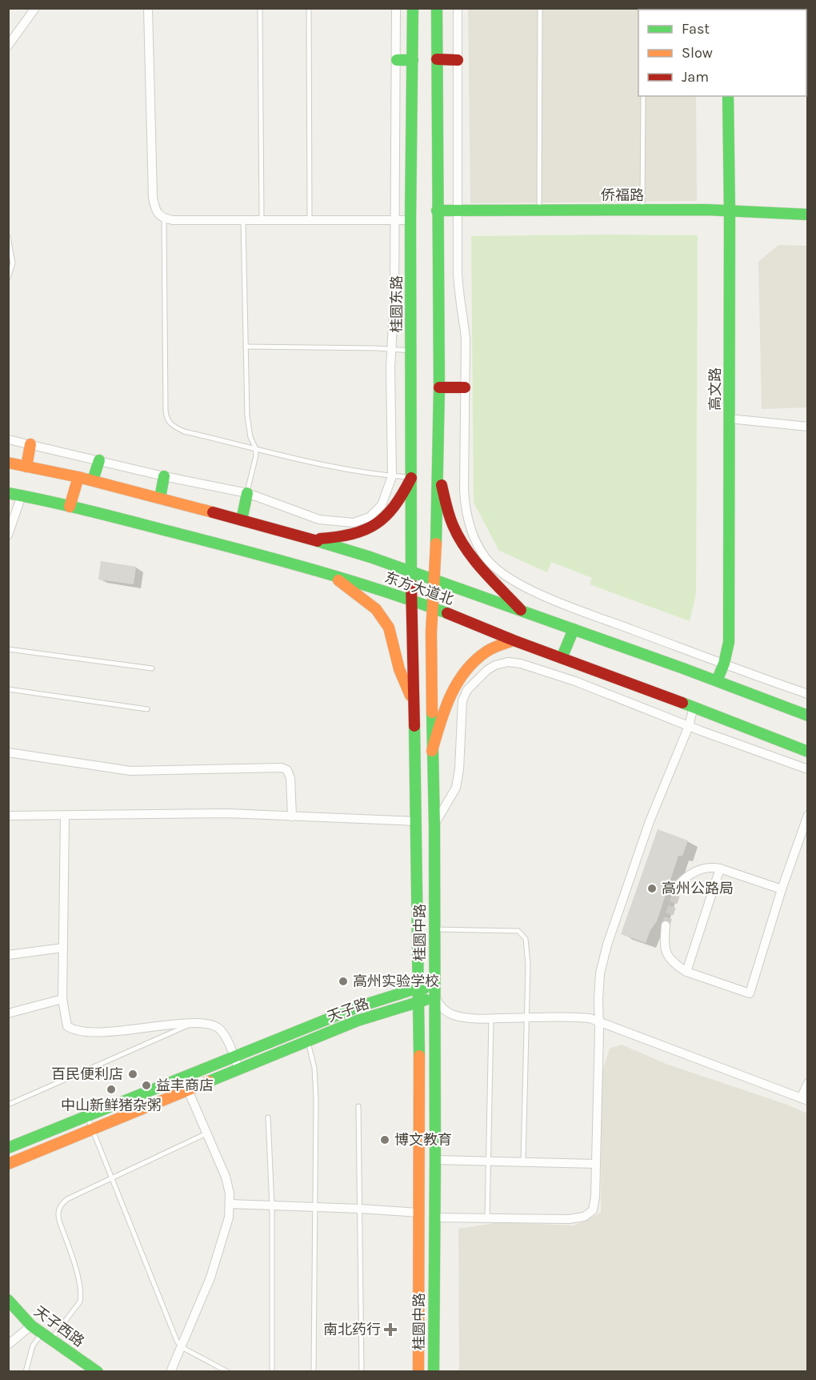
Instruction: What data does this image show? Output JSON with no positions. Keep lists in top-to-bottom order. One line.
{"streets":{"main road":["侨福路","桂圆东路","高文路","东方大道北","桂圆中路","天子路","天子西路"]},"crossings":[["侨福路","高文路"],["桂圆东路","东方大道北"],["桂圆东路","桂圆中路"],["高文路","东方大道北"],["东方大道北","桂圆中路"],["桂圆中路","天子路"]],"places":{"other":["高州公路局","高州实验学校","百民便利店","益丰商店","中山新鲜猪杂粥","博文教育"],"health":["南北药行"]},"legend":["Fast","Slow","Jam"]}
